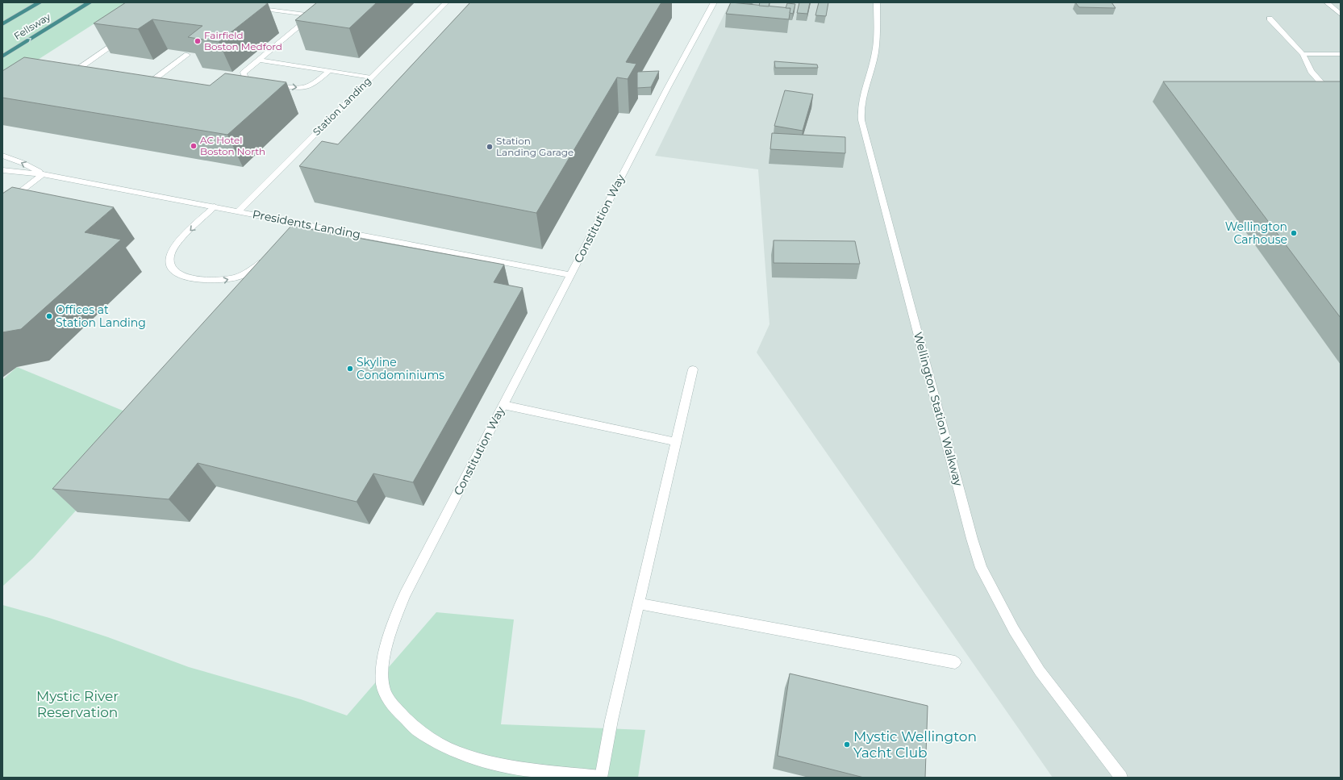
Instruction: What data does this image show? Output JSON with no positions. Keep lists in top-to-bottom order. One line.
{"streets":{"highway":["Fellsway"],"street":["Station Landing","Constitution Way","Presidents Landing","Wellington Station Walkway"]},"crossings":[["Station Landing","Presidents Landing"],["Constitution Way","Presidents Landing"]],"parks":["Mystic River Reservation"],"places":["Fairfield Boston Medford","AC Hotel Boston North","Station Landing Garage","Wellington Carhouse","Offices at Station Landing","Skyline Condominiums","Mystic Wellington Yacht Club"]}
